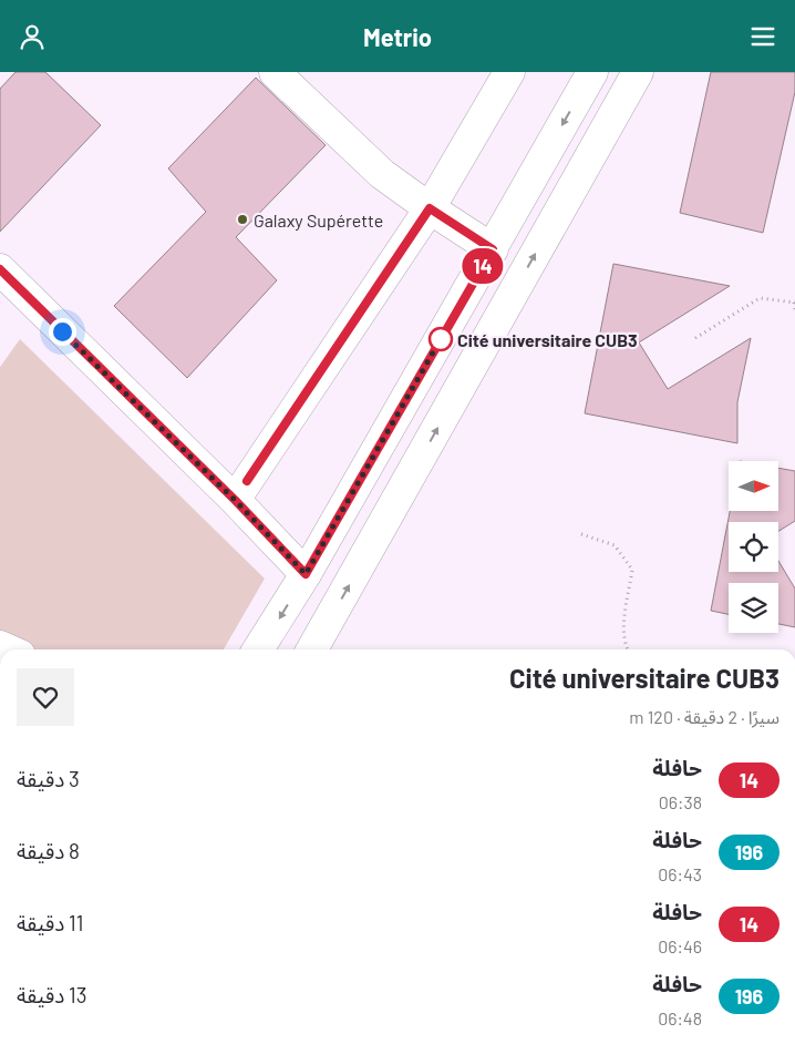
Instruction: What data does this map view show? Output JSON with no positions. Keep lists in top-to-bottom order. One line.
{"places":["Galaxy Supérette","Cité universitaire CUB3"],"lines":["bus line 14"],"north":"right","page":{"header":"Metrio","on_map":"14","heading":["Cité universitaire CUB3","سيرًا · 2 دقيقة · 120 m"],"list":[{"mark":"14","name":"حافلة","note":"06:38","value":"3 دقيقة"},{"mark":"196","name":"حافلة","note":"06:43","value":"8 دقيقة"},{"mark":"14","name":"حافلة","note":"06:46","value":"11 دقيقة"},{"mark":"196","name":"حافلة","note":"06:48","value":"13 دقيقة"}]}}
